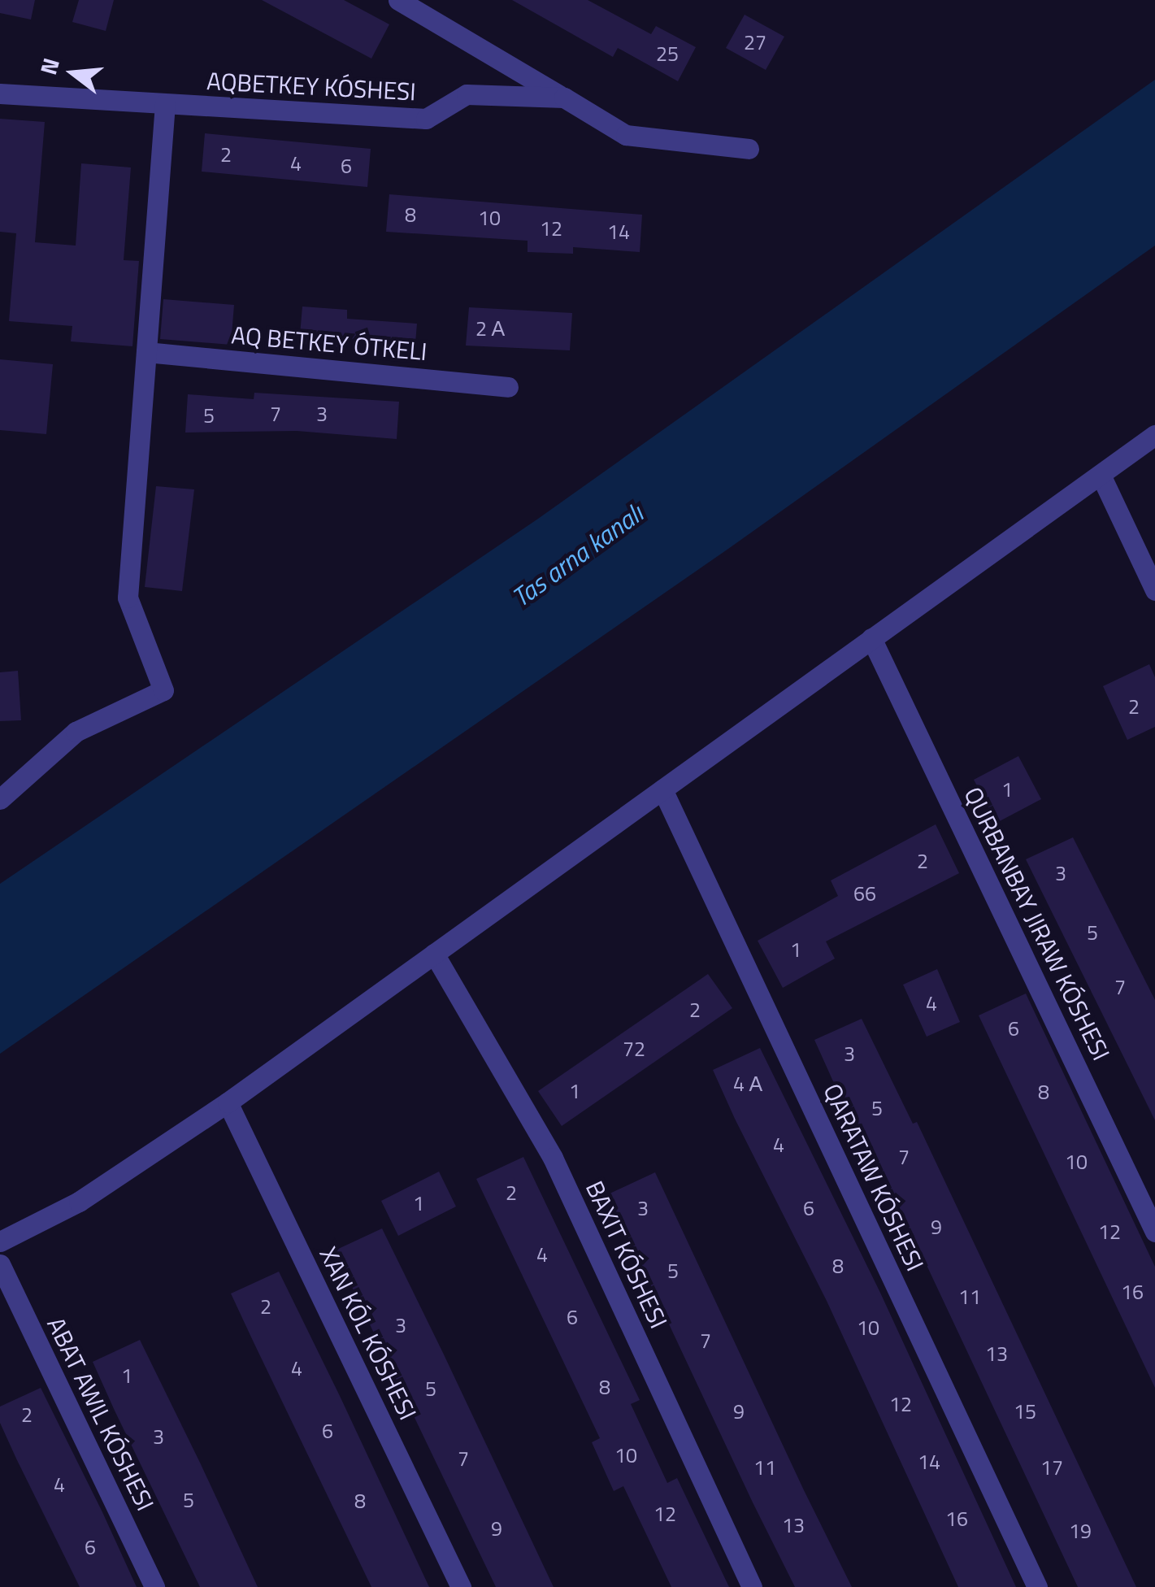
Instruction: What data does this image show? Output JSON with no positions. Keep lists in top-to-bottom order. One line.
{"streets":{"street":["AQBETKEY KÓSHESI","AQ BETKEY ÓTKELI","QARATAW KÓSHESI","XAN KÓL KÓSHESI"]},"water":["Tas arna kanalı"],"house_numbers":["27","25","2","4","6","8","10","12","14","2 А","7","3","5","2","1","2","3","66","5","1","7","4","2","6","72","3","4 А","1","8","5","4","7","10","2","1","3","6","9","12","4","8","5","16","11","2","6","3","10","7","13","4","1","8","5","12","9","15","2","6","3","10","7","14","11","17","4","5","8","12","16","13","9","19","6"],"north":"left"}
